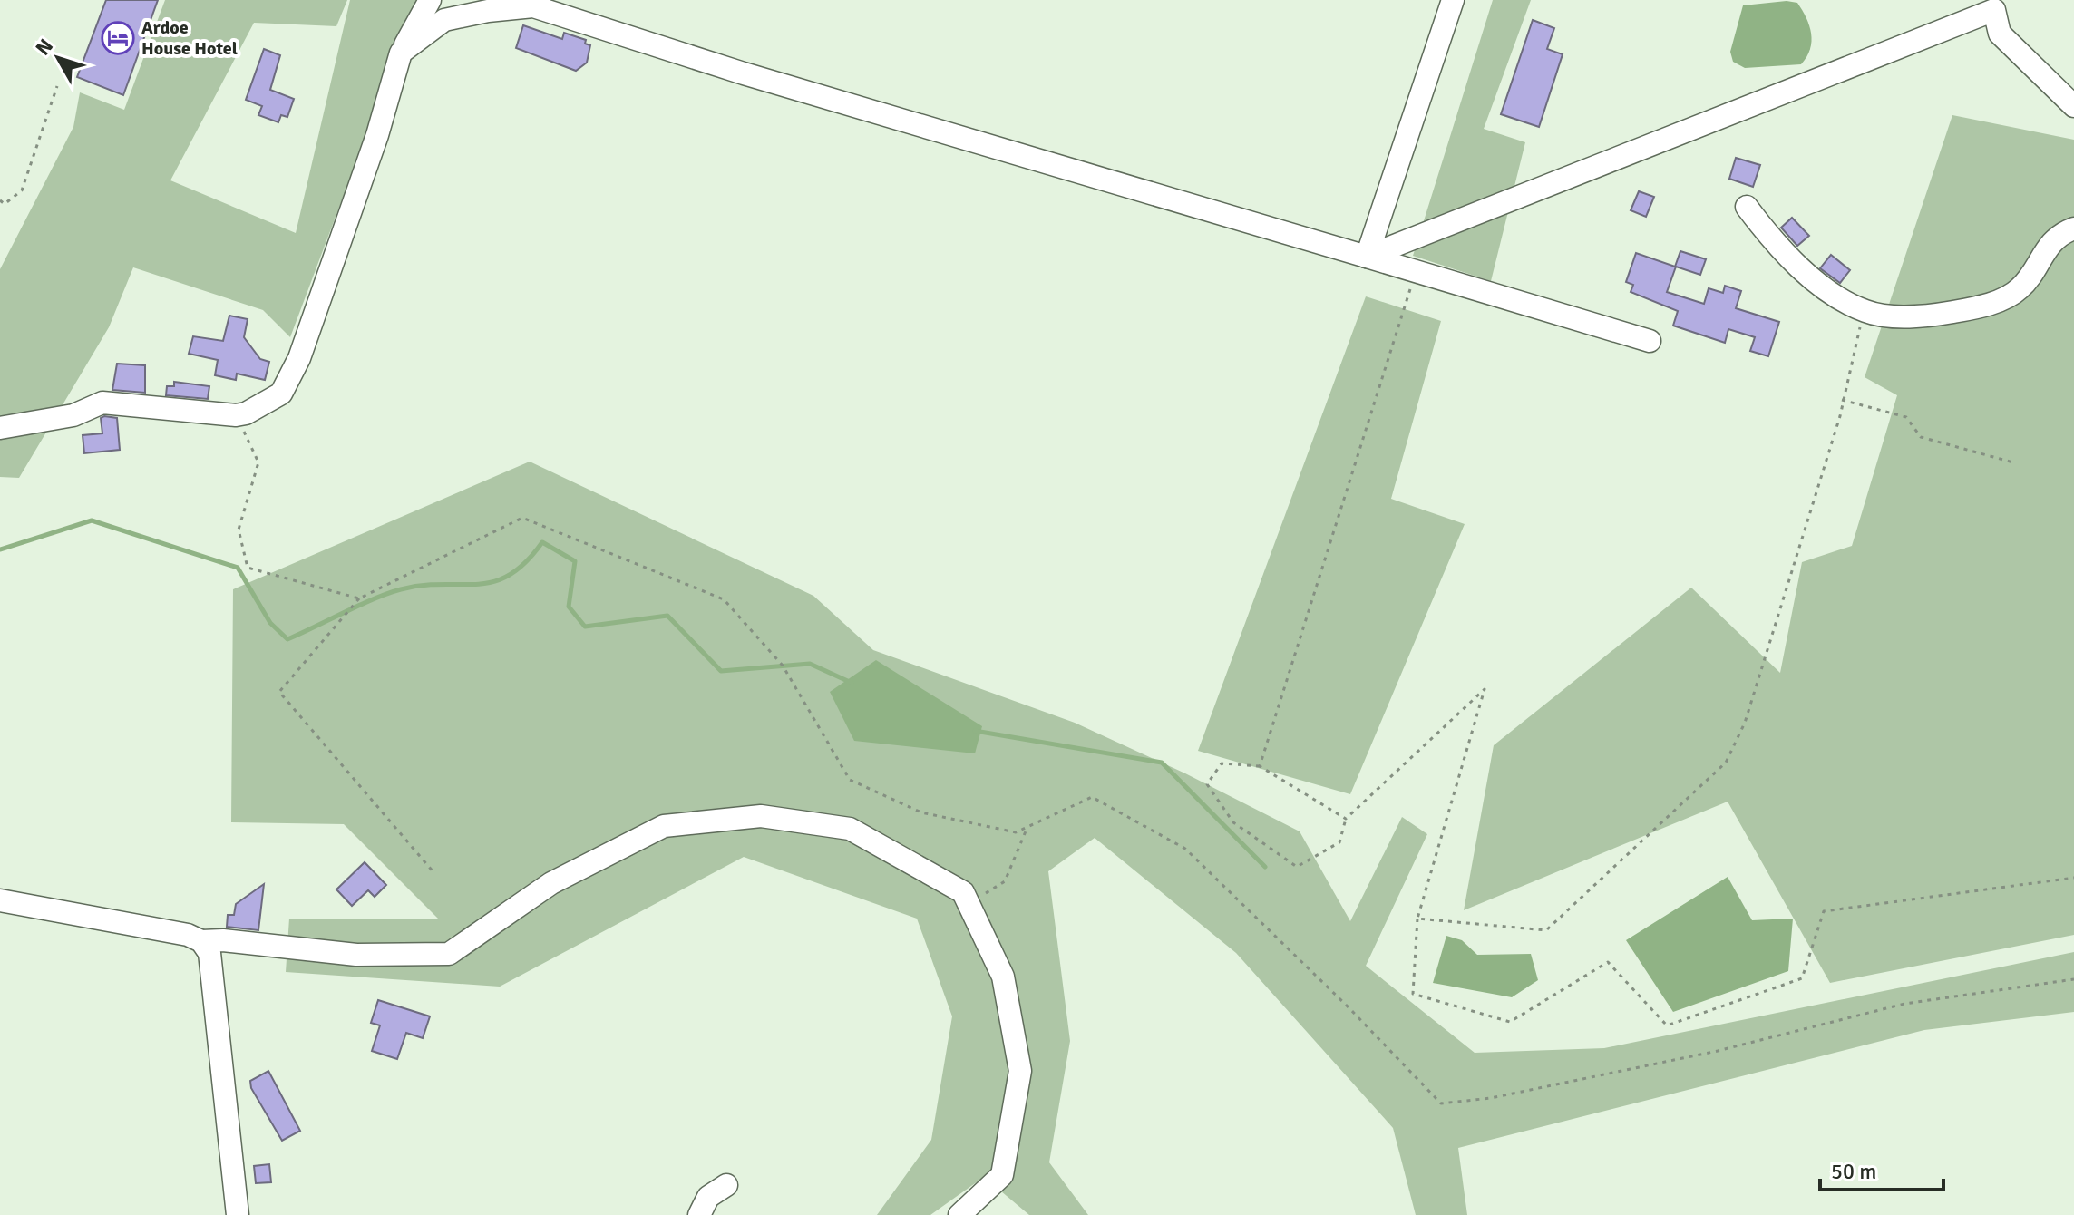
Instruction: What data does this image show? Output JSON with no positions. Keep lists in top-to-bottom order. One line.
{"places":{"hotel":["Ardoe House Hotel"]},"scale_bar":"50 m","north":"top left"}
